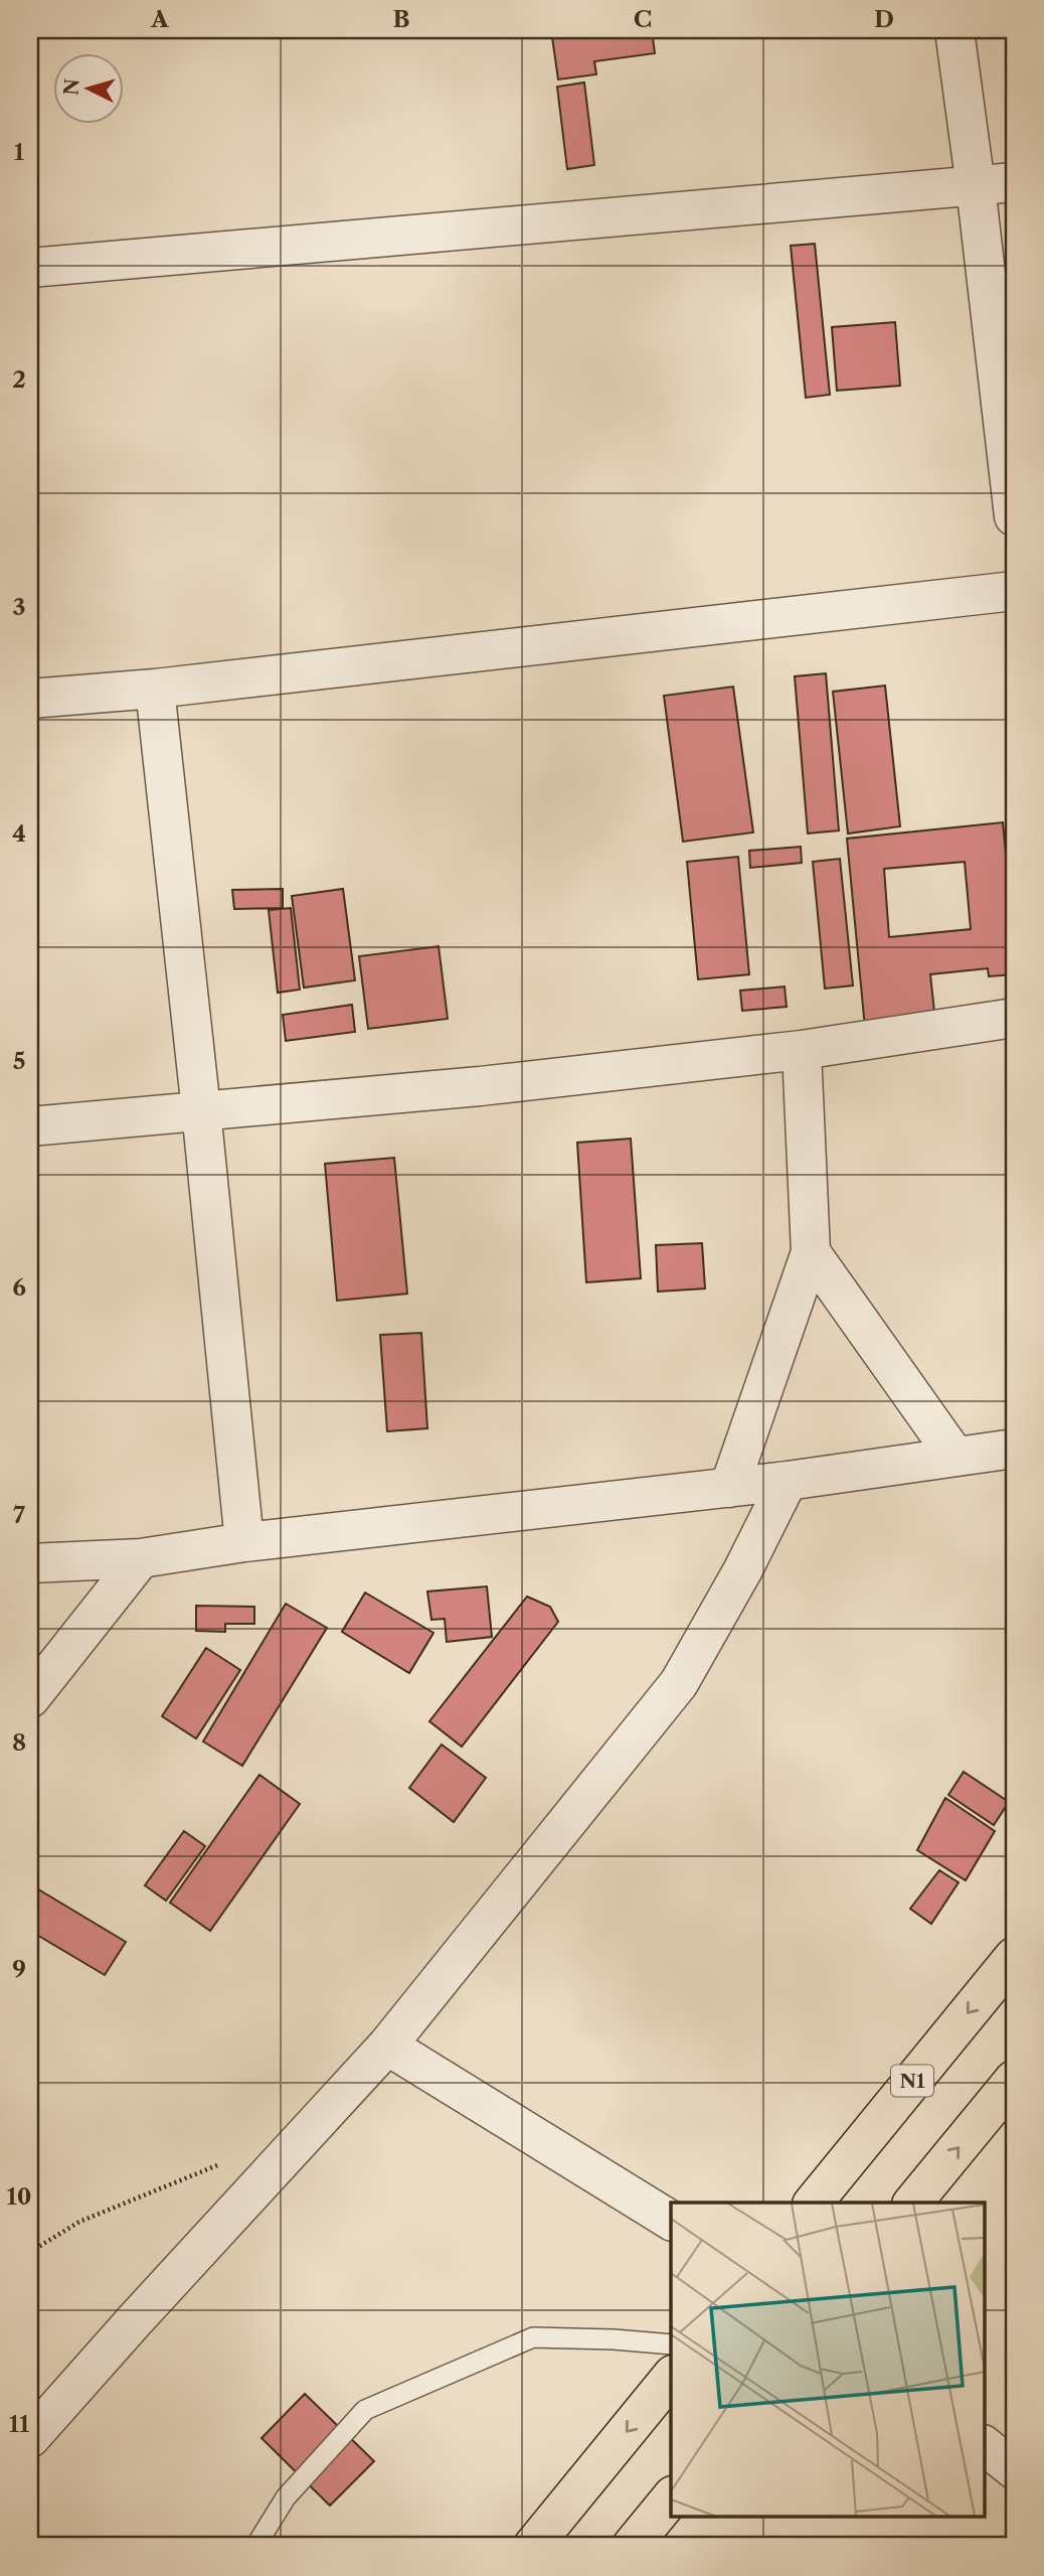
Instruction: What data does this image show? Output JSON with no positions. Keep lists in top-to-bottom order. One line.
{"streets":{"highway":["N1"]},"north":"left","grid":{"columns":["A","B","C","D"],"rows":["1","2","3","4","5","6","7","8","9","10","11"]}}
